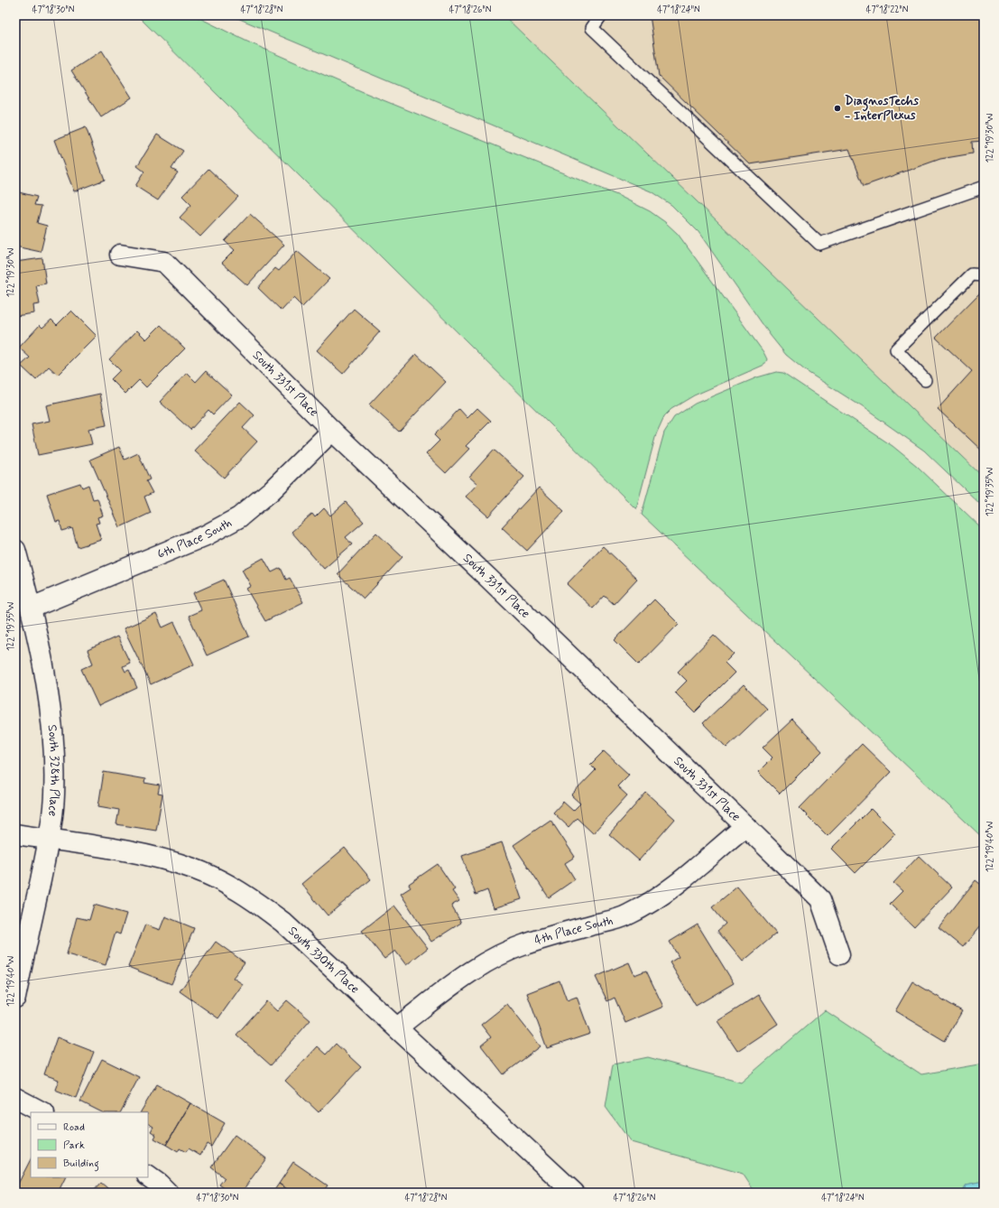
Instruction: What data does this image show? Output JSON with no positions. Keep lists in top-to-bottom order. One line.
{"streets":{"street":["South 331st Place","6th Place South","South 328th Place","4th Place South","South 330th Place"]},"crossings":[["South 331st Place","6th Place South"],["South 331st Place","4th Place South"],["6th Place South","South 328th Place"],["South 328th Place","South 330th Place"],["4th Place South","South 330th Place"]],"places":["DiagnosTechs - InterPlexus"],"legend":["Road","Park","Building"],"coordinates":["47°18'30\"N","47°18'28\"N","47°18'26\"N","47°18'24\"N","47°18'22\"N","122°19'30\"W","122°19'35\"W","122°19'40\"W"]}
